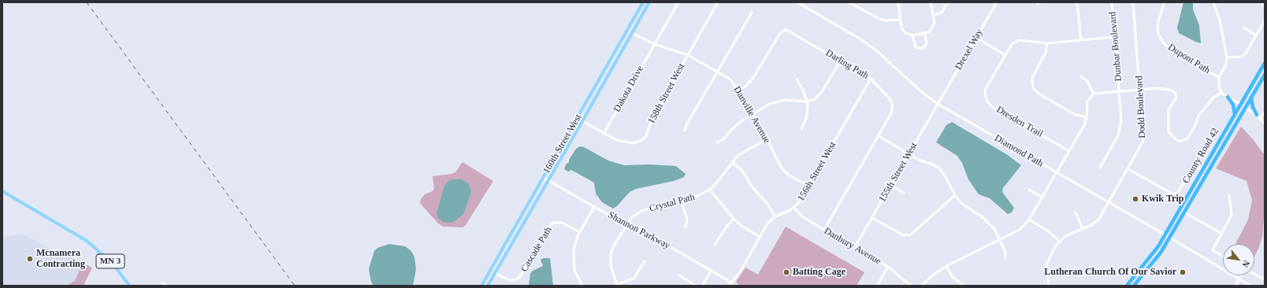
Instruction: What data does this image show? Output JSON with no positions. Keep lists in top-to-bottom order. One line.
{"streets":{"highway":["County Road 42"],"main road":["160th Street West","MN 3"],"street":["Dunbar Boulevard","Drexel Way","Dupont Path","Darling Path","Dakota Drive","158th Street West","Dodd Boulevard","Danville Avenue","Dresden Trail","Diamond Path","156th Street West","155th Street West","Crystal Path","Shannon Parkway","Danbury Avenue","Cascade Path"]},"crossings":[["Dunbar Boulevard","Dresden Trail"],["Drexel Way","155th Street West"],["Darling Path","Danville Avenue"],["Darling Path","156th Street West"],["Darling Path","Danbury Avenue"],["Dakota Drive","158th Street West"],["Dakota Drive","Danville Avenue"],["158th Street West","Danville Avenue"],["Dodd Boulevard","Diamond Path"],["Danville Avenue","160th Street West"],["Danville Avenue","156th Street West"],["Danville Avenue","Crystal Path"],["160th Street West","Shannon Parkway"],["160th Street West","Cascade Path"],["Diamond Path","County Road 42"],["Diamond Path","155th Street West"],["156th Street West","Shannon Parkway"],["156th Street West","Danbury Avenue"],["155th Street West","Danbury Avenue"],["Crystal Path","Shannon Parkway"]],"places":["Kwik Trip","Mcnamera Contracting","Batting Cage","Lutheran Church Of Our Savior"],"north":"bottom right"}
